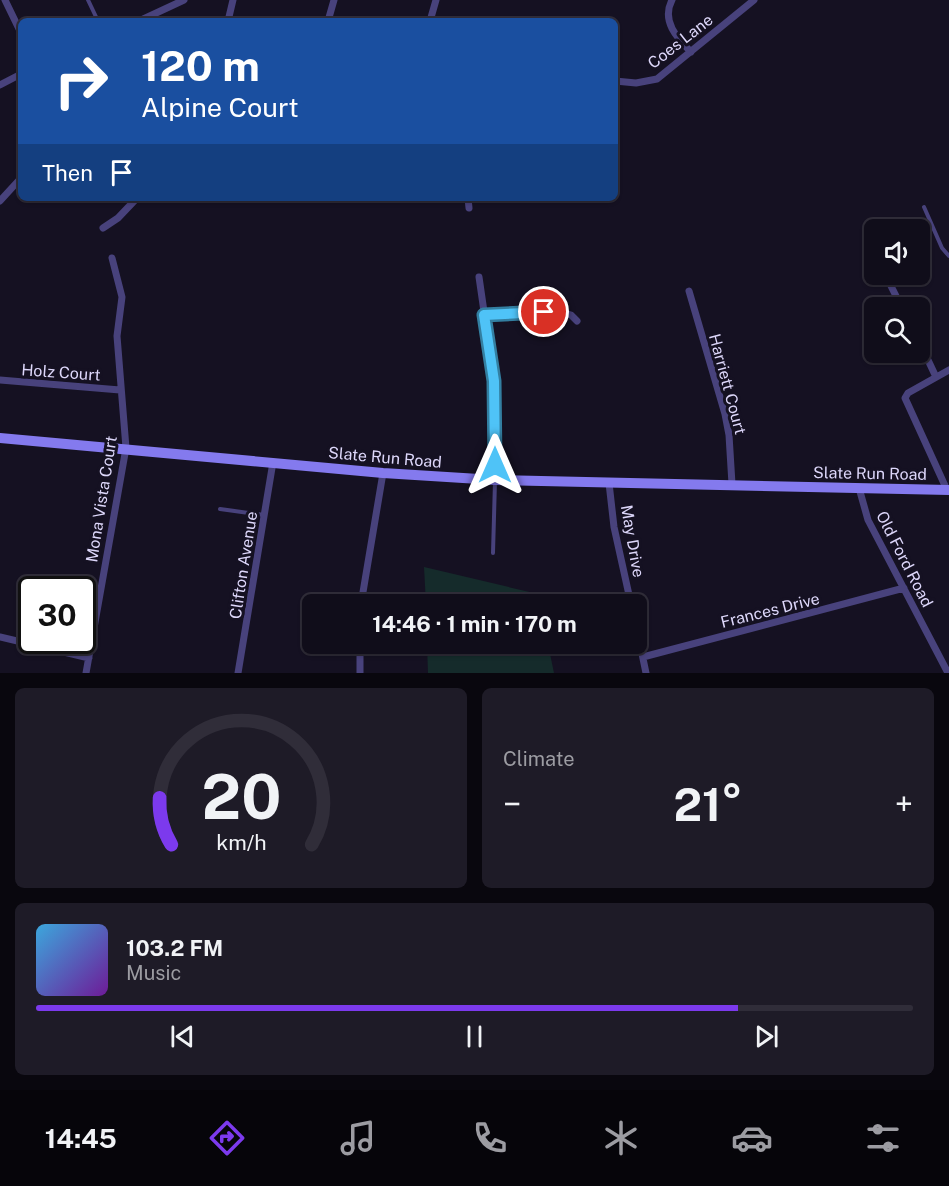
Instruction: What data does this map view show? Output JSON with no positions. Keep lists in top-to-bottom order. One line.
{"streets":{"street":["Coes Lane","Holz Court","Harriett Court","Slate Run Road","Mona Vista Court","May Drive","Old Ford Road","Clifton Avenue","Frances Drive"]},"crossings":[["Holz Court","Mona Vista Court"],["Harriett Court","Slate Run Road"],["Slate Run Road","Mona Vista Court"],["Slate Run Road","May Drive"],["Slate Run Road","Old Ford Road"],["Slate Run Road","Clifton Avenue"],["Old Ford Road","Frances Drive"]],"page":{"turn":["120 m","Alpine Court"],"then":"Then","limit":"30","trip":"14:46 · 1 min · 170 m","tile":"Climate","heat":["−","21°","+"],"song":["103.2 FM","Music"],"tabs":"14:45","gauge":["20","km/h"]}}
